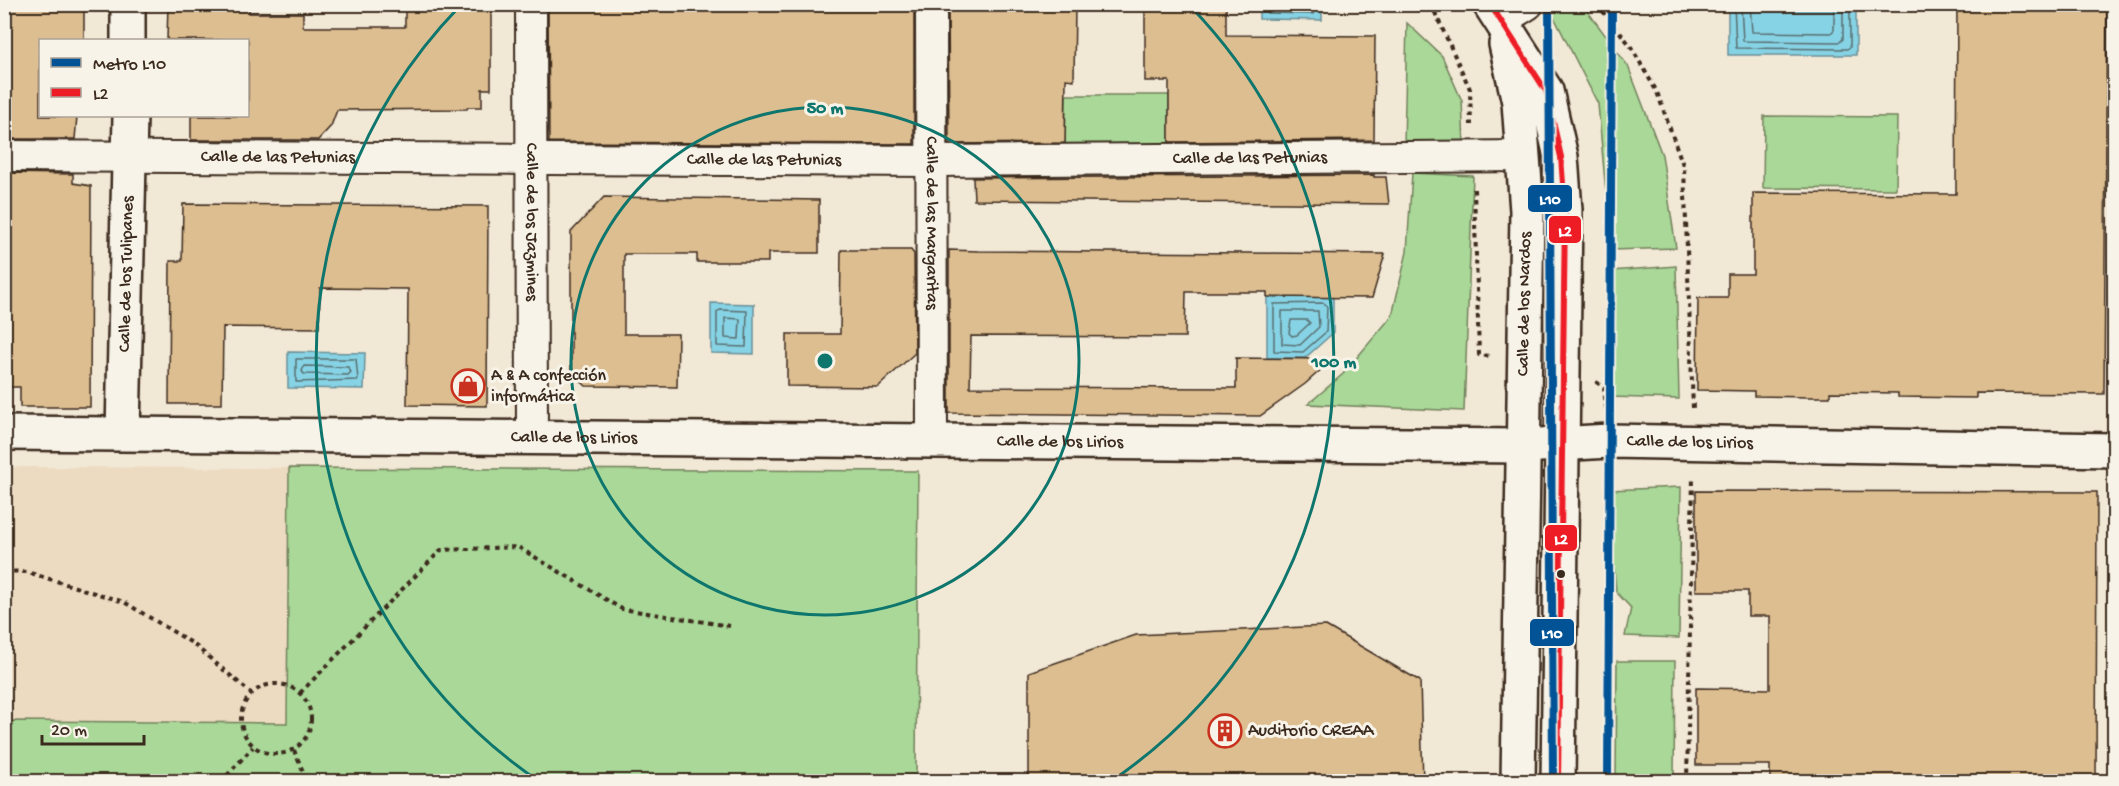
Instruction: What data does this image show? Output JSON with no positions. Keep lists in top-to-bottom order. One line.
{"streets":{"street":["Calle de las Petunias","Calle de los Jazmines","Calle de las Margaritas","Calle de los Tulipanes","Calle de los Nardos","Calle de los Lirios"]},"crossings":[["Calle de las Petunias","Calle de los Jazmines"],["Calle de las Petunias","Calle de las Margaritas"],["Calle de las Petunias","Calle de los Tulipanes"],["Calle de las Petunias","Calle de los Nardos"],["Calle de los Jazmines","Calle de los Lirios"],["Calle de las Margaritas","Calle de los Lirios"],["Calle de los Tulipanes","Calle de los Lirios"],["Calle de los Nardos","Calle de los Lirios"]],"places":{"shop":["A & A confección informática"],"building":["Auditorio CREAA"]},"lines":["metro line L10","transit line L2"],"legend":["Metro L10","L2"],"scale_bar":"20 m","rings":["50 m","100 m"]}
